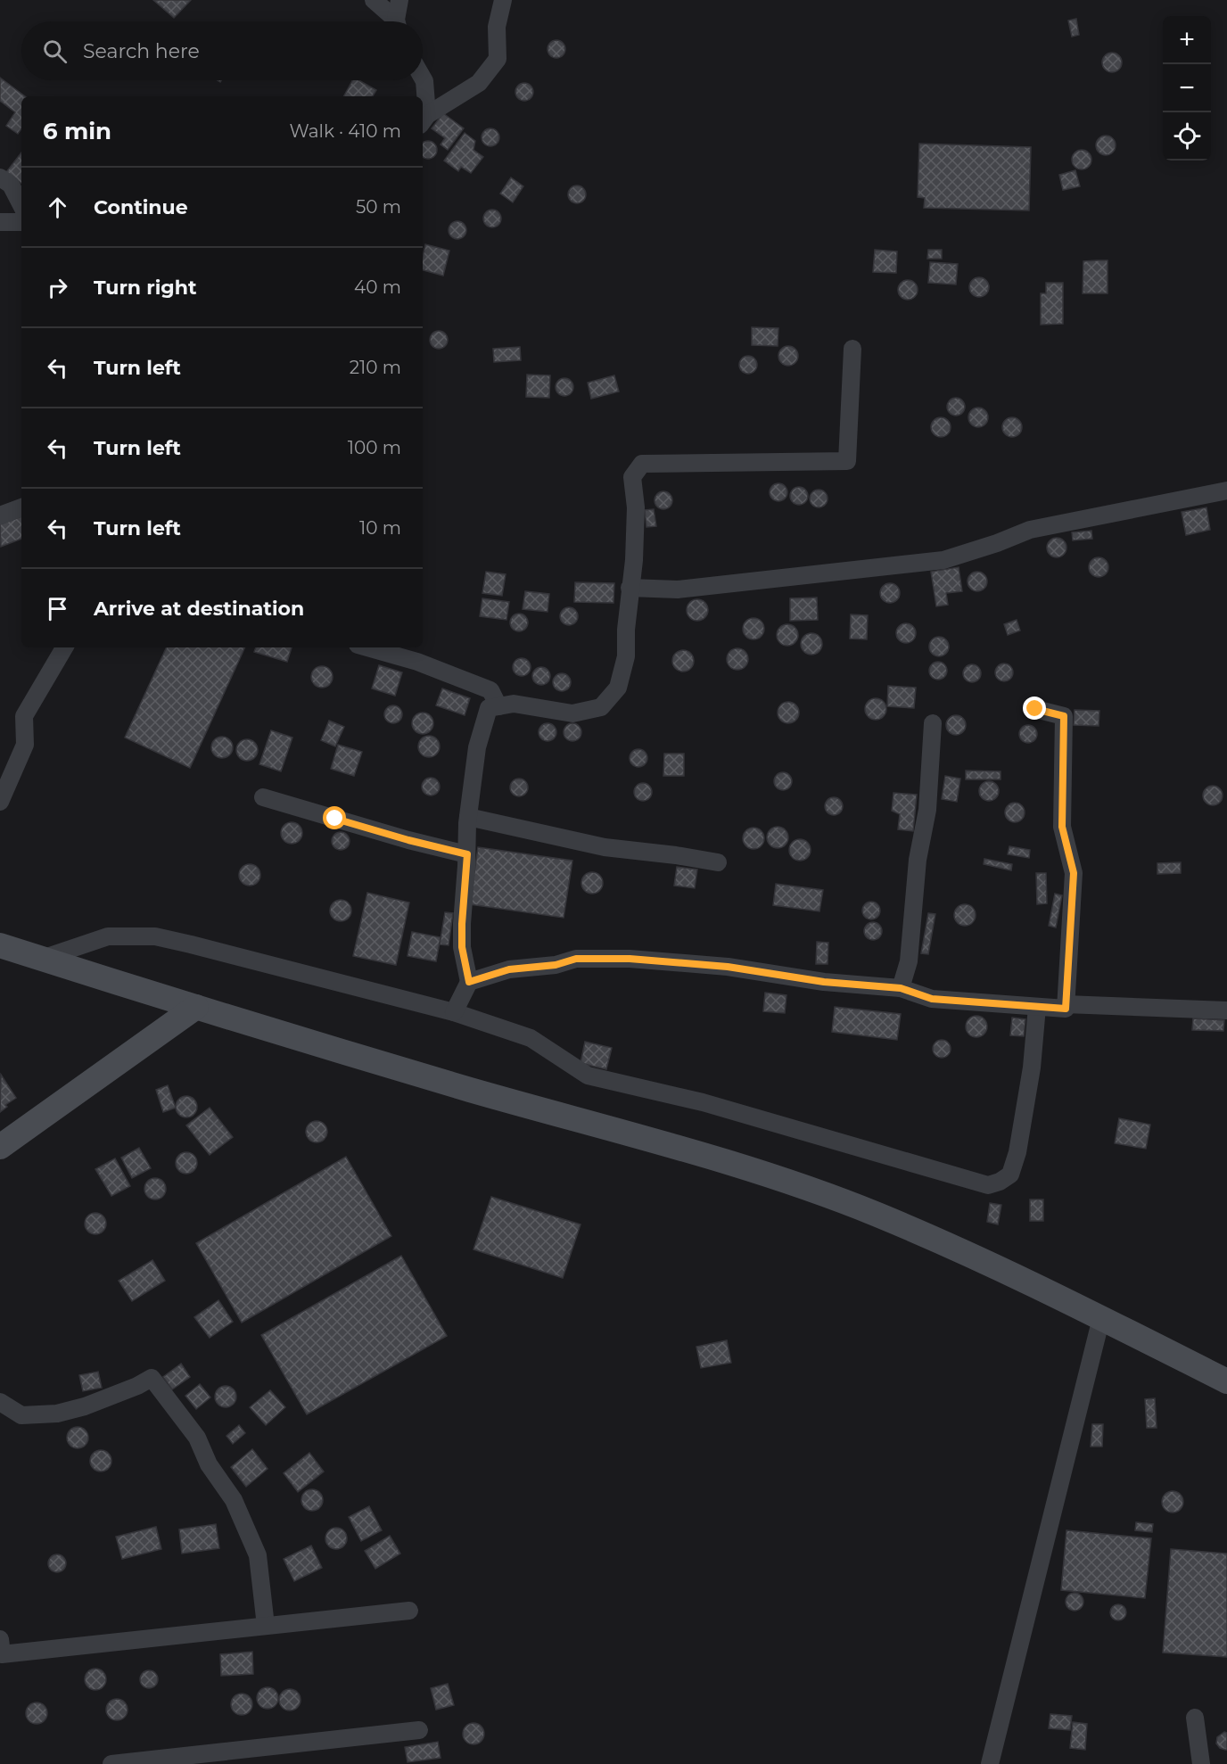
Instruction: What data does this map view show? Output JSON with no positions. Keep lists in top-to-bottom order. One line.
{"page":{"map_buttons":["+","−"],"search":"Search here","heading":["6 min","Walk · 410 m"],"list":[["Continue","50 m"],["Turn right","40 m"],["Turn left","210 m"],["Turn left","100 m"],["Turn left","10 m"],"Arrive at destination"]}}
